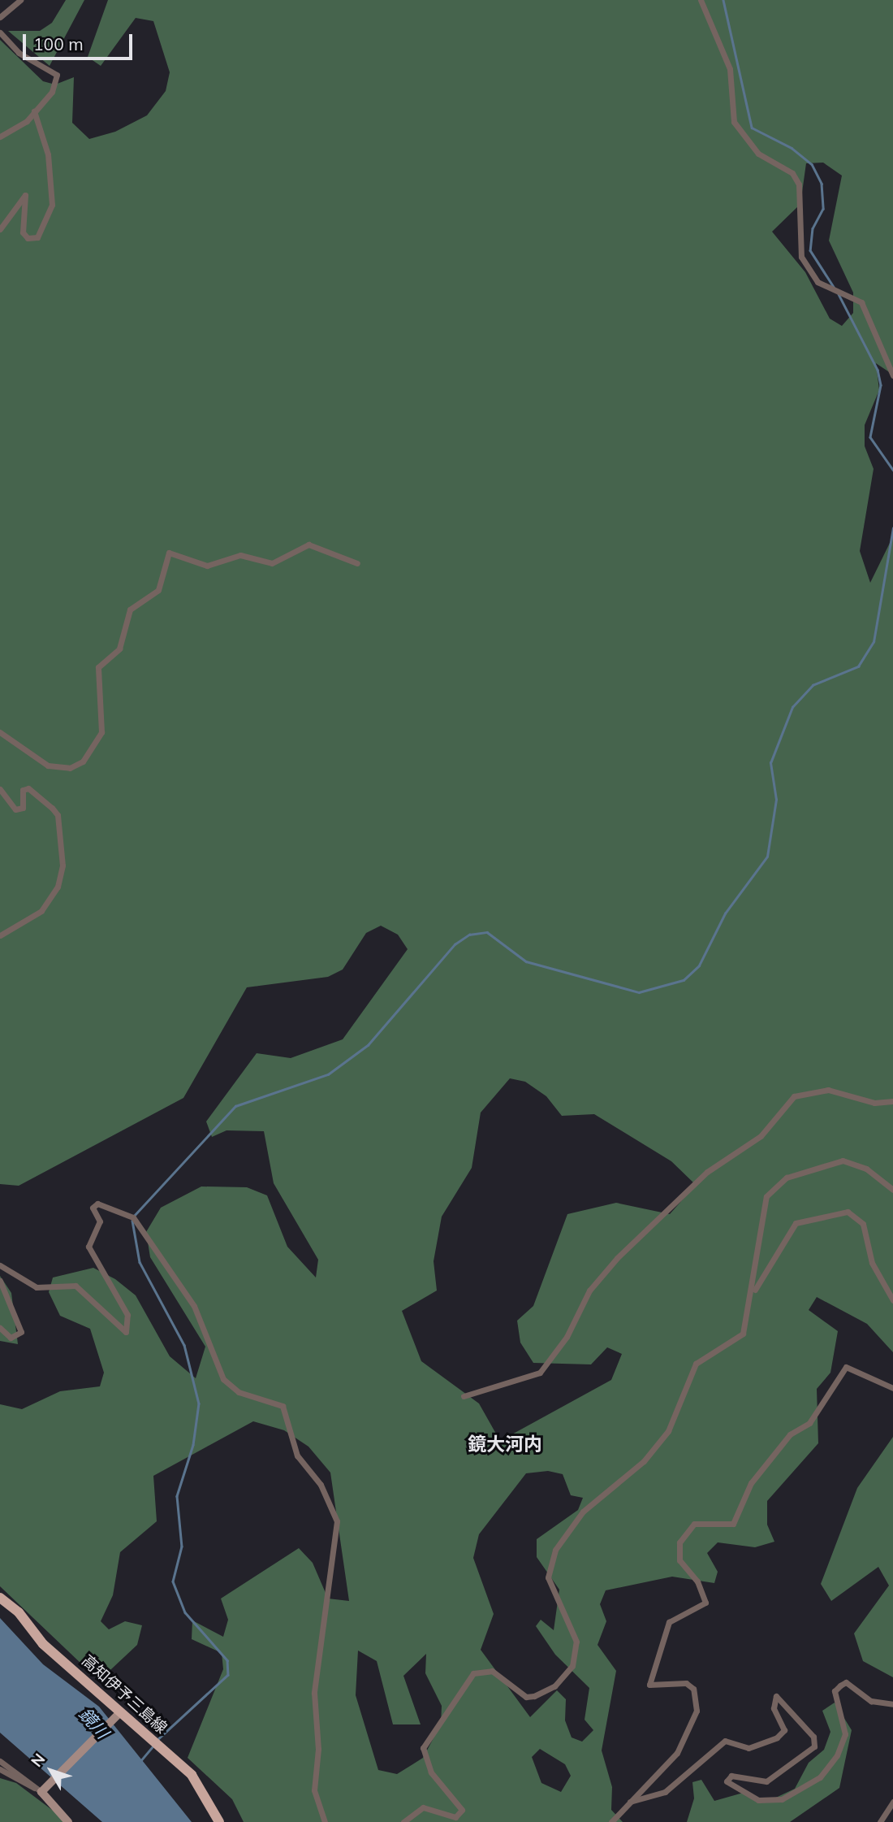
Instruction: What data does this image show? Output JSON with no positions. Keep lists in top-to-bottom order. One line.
{"streets":{"main road":["高知伊予三島線"]},"districts":["鏡大河内"],"water":["鏡川"],"scale_bar":"100 m","north":"top left"}
